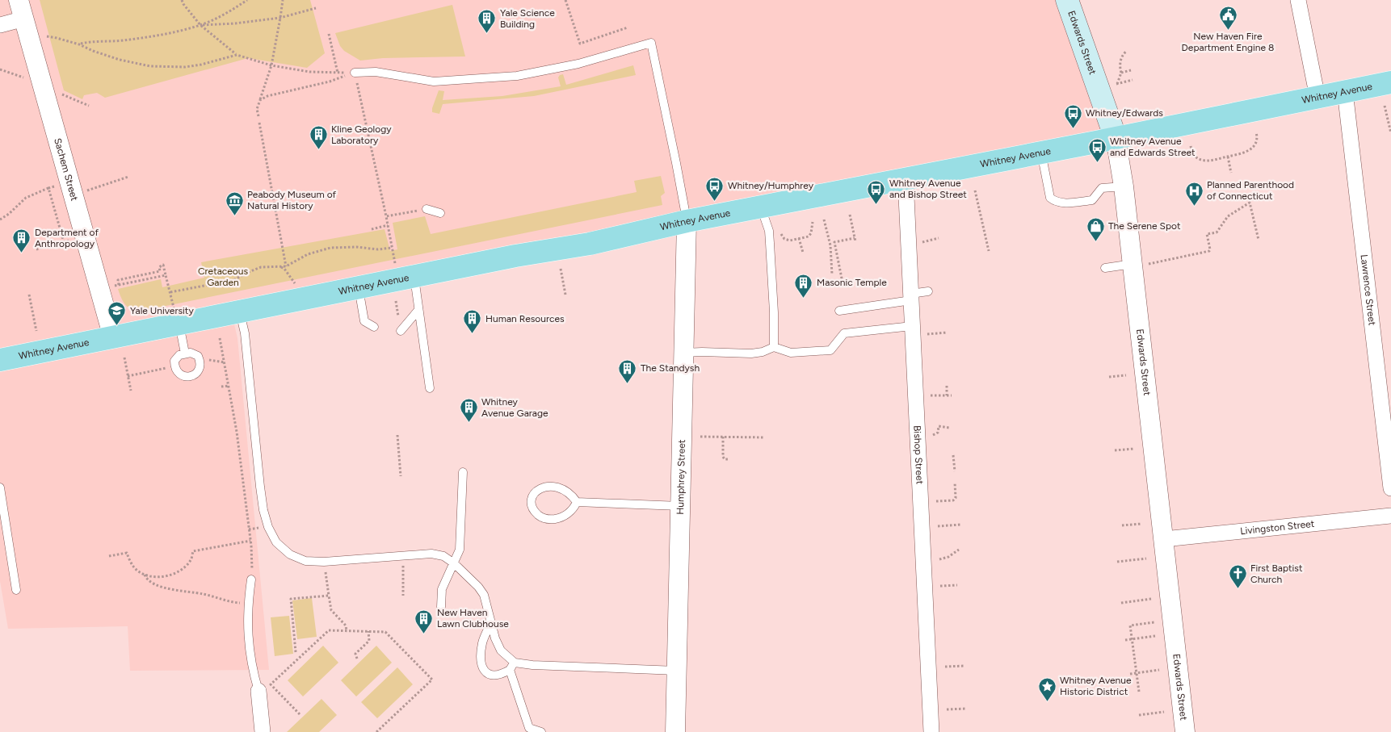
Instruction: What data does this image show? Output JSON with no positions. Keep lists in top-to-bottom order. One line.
{"streets":{"main road":["Edwards Street","Whitney Avenue"],"street":["Sachem Street","Lawrence Street","Bishop Street","Humphrey Street","Livingston Street"]},"crossings":[["Edwards Street","Whitney Avenue"],["Edwards Street","Livingston Street"],["Whitney Avenue","Sachem Street"],["Whitney Avenue","Lawrence Street"],["Whitney Avenue","Bishop Street"],["Whitney Avenue","Humphrey Street"]],"parks":["Cretaceous Garden"],"places":{"public building":["New Haven Fire Department Engine 8"],"building":["Yale Science Building","Kline Geology Laboratory","Department of Anthropology","Masonic Temple","Human Resources","The Standysh","Whitney Avenue Garage","New Haven Lawn Clubhouse"],"bus stop":["Whitney/Edwards","Whitney Avenue and Edwards Street","Whitney/Humphrey","Whitney Avenue and Bishop Street"],"hospital":["Planned Parenthood of Connecticut"],"museum":["Peabody Museum of Natural History"],"shop":["The Serene Spot"],"school or university":["Yale University"],"church":["First Baptist Church"],"place":["Whitney Avenue Historic District"]}}
